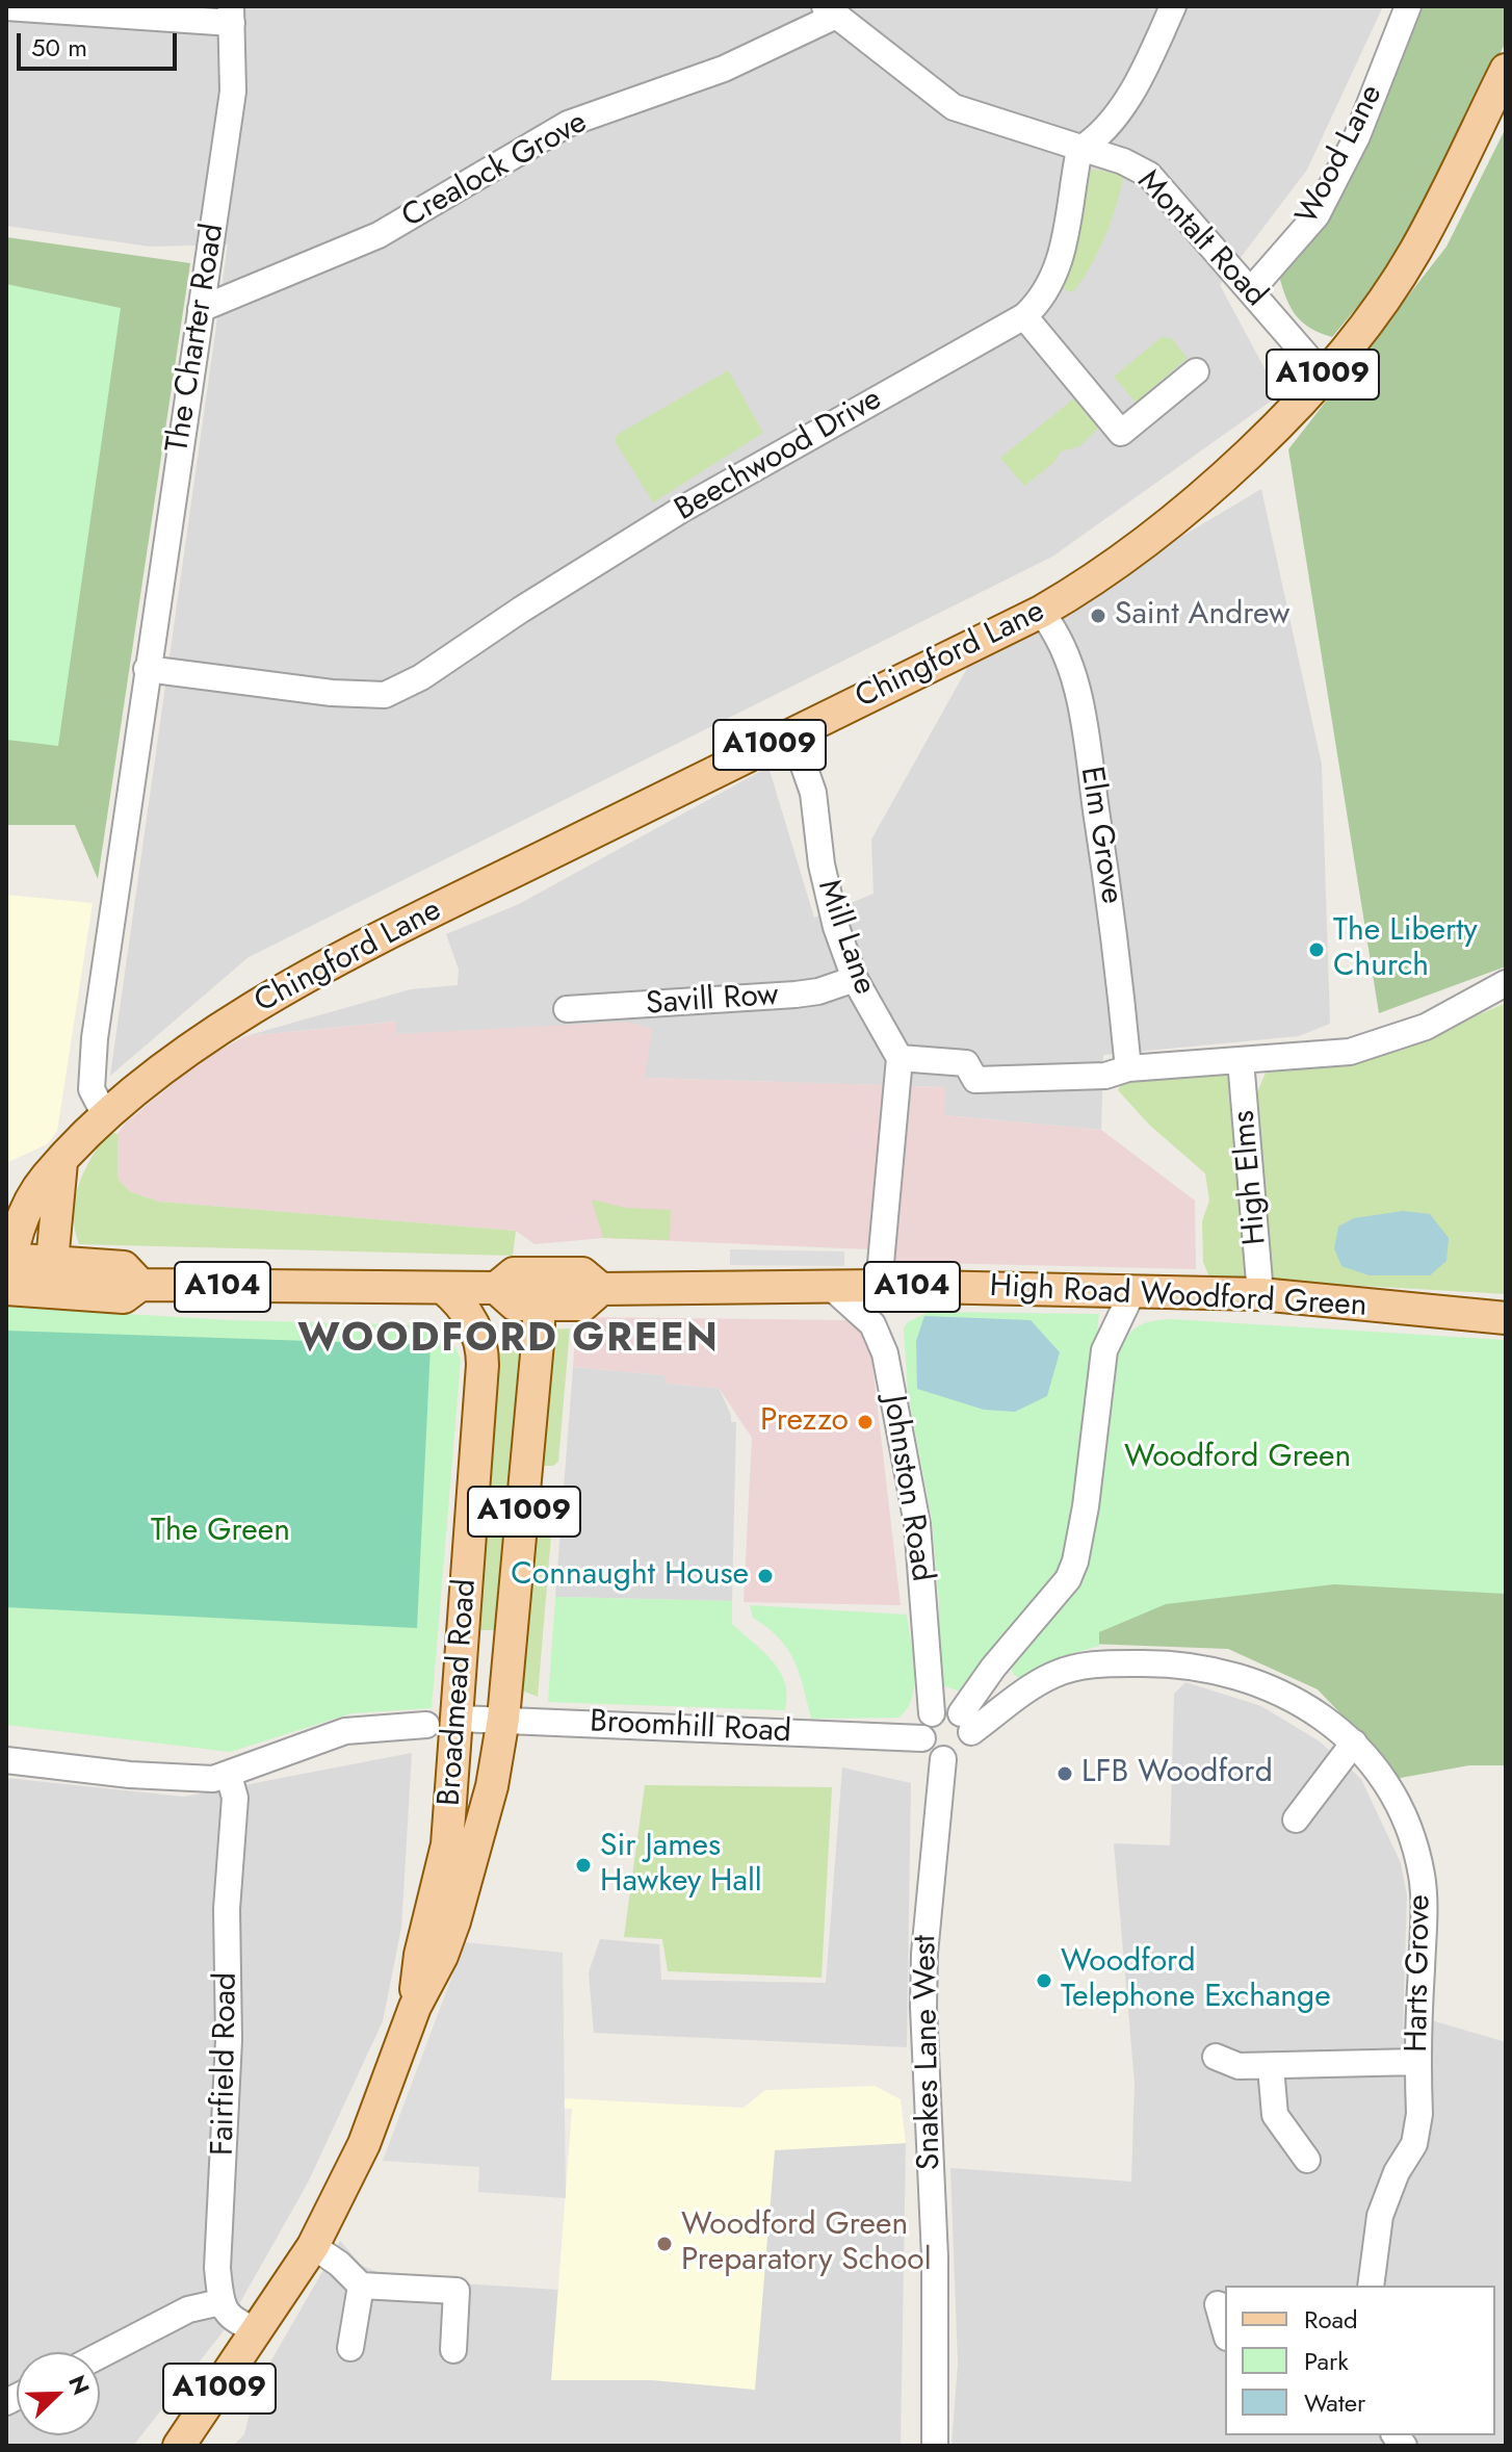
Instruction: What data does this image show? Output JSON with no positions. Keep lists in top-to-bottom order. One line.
{"streets":{"main road":["A1009","Chingford Lane","A104","High Road Woodford Green","Broadmead Road"],"street":["Wood Lane","Crealock Grove","Montalt Road","The Charter Road","Beechwood Drive","Elm Grove","Mill Lane","Savill Row","High Elms","Johnston Road","Broomhill Road","Harts Grove","Snakes Lane West","Fairfield Road"]},"crossings":[["Wood Lane","Montalt Road"],["Crealock Grove","Montalt Road"],["Crealock Grove","The Charter Road"],["Montalt Road","Beechwood Drive"],["Montalt Road","Chingford Lane"],["The Charter Road","Beechwood Drive"],["The Charter Road","Chingford Lane"],["Chingford Lane","Elm Grove"],["Chingford Lane","Mill Lane"],["Chingford Lane","High Road Woodford Green"],["Mill Lane","Savill Row"],["High Elms","High Road Woodford Green"],["High Road Woodford Green","Johnston Road"],["High Road Woodford Green","Broadmead Road"],["Johnston Road","Broomhill Road"],["Johnston Road","Harts Grove"],["Johnston Road","Snakes Lane West"],["Broadmead Road","Broomhill Road"],["Broomhill Road","Harts Grove"],["Broomhill Road","Snakes Lane West"],["Harts Grove","Snakes Lane West"]],"districts":["WOODFORD GREEN"],"parks":["Woodford Green","The Green"],"places":["Saint Andrew","The Liberty Church","Prezzo","Connaught House","LFB Woodford","Sir James Hawkey Hall","Woodford Telephone Exchange","Woodford Green Preparatory School"],"legend":["Road","Park","Water"],"scale_bar":"50 m","north":"top right"}
